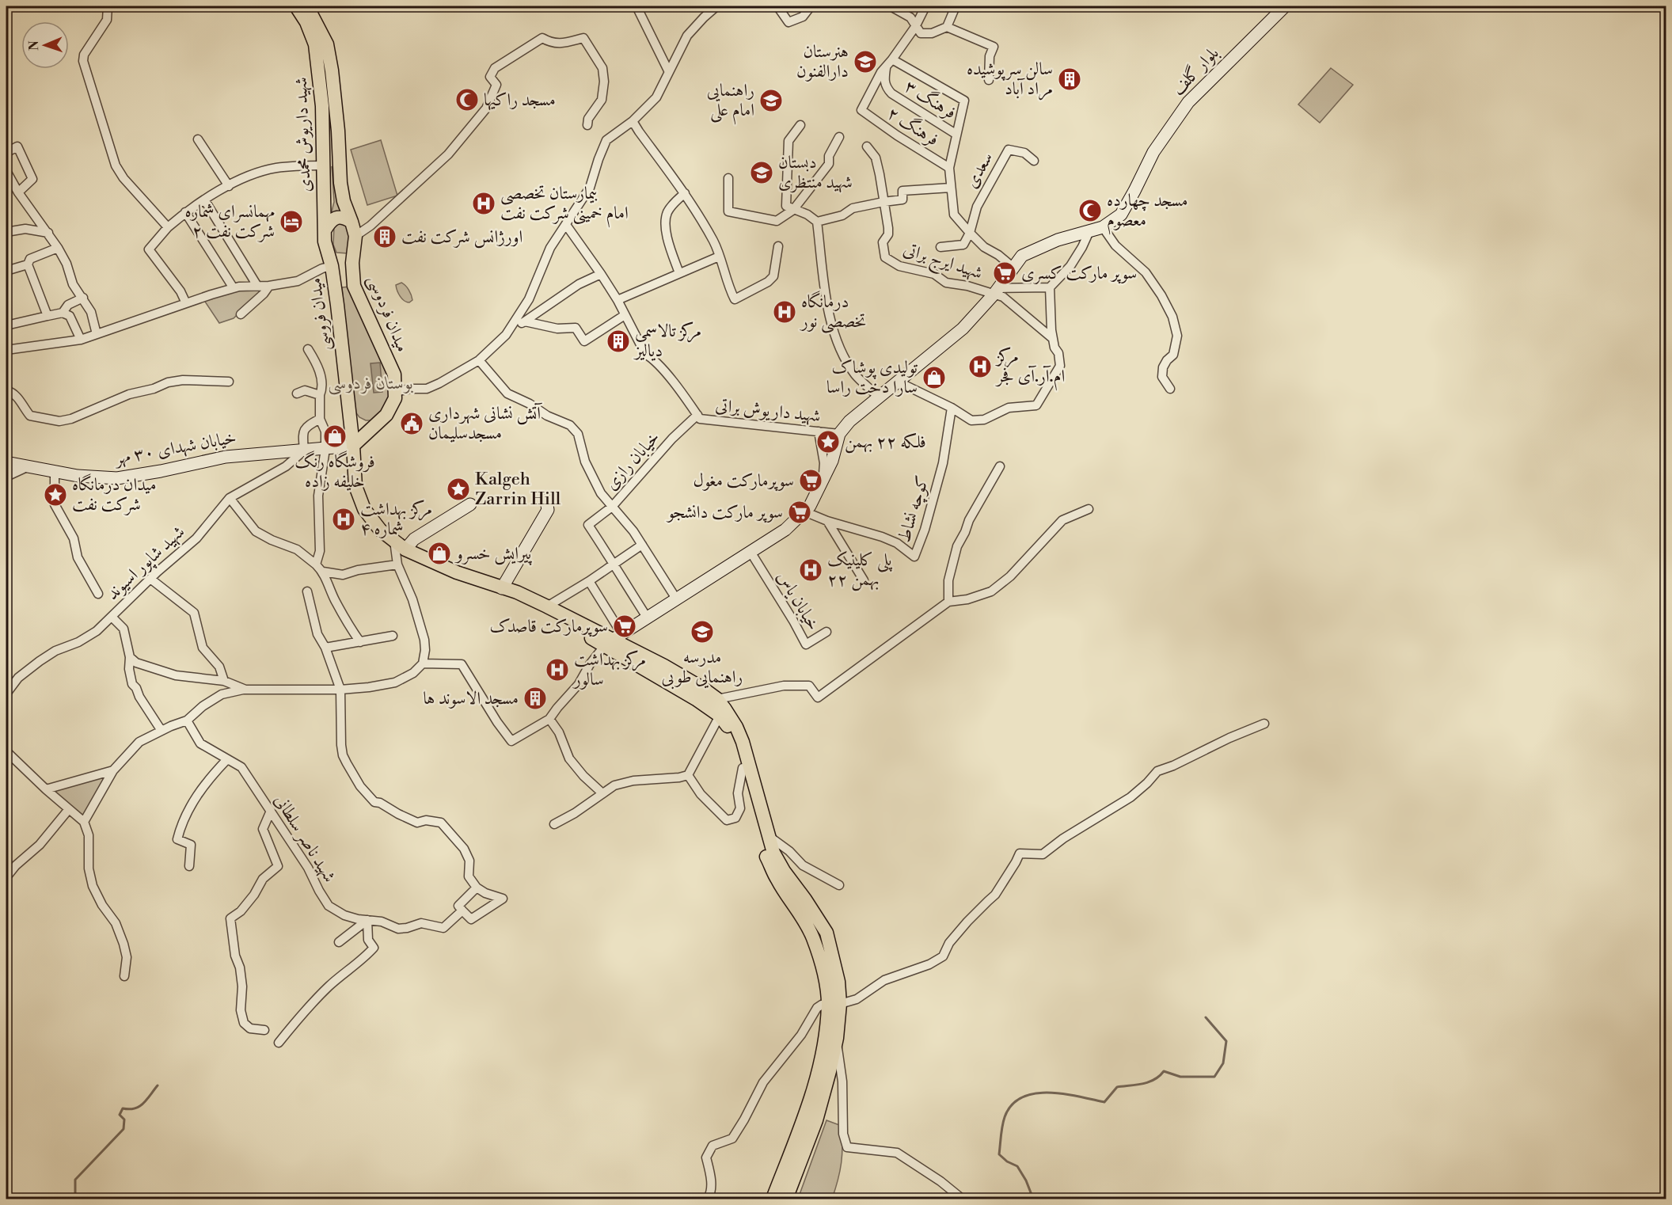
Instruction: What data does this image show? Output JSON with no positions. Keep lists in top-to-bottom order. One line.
{"streets":{"main road":["شهید داریوش محمدی","میدان فردوسی","میدان فروسی"],"street":["بلوار گلف","فرهنگ ۳","فرهنگ ۲","سعدی","شهید ایرج براتی","شهید داریوش براتی","خیابان شهدای ۳۰ مهر","خیابان رازی","کوچه نشاط","شهید شاپور اسیوند","خیابان یاس","شهید ناصر سلطانی"]},"crossings":[["فرهنگ ۳","فرهنگ ۲"],["شهید داریوش محمدی","میدان فردوسی"],["شهید داریوش محمدی","میدان فروسی"],["میدان فردوسی","میدان فروسی"],["میدان فردوسی","خیابان شهدای ۳۰ مهر"],["میدان فروسی","خیابان شهدای ۳۰ مهر"],["شهید داریوش براتی","خیابان رازی"],["خیابان شهدای ۳۰ مهر","شهید شاپور اسیوند"]],"parks":["بوستان فردوسی"],"places":{"school or university":["هنرستان دارالفنون","راهنمایی امام علی","دبستان شهید منتظری","مدرسه راهنمایی طوبی"],"building":["سالن سرپوشیده مراد آباد","اورژانس شرکت نفت","مرکز تالاسمی دیالیز","مسجد الاسوند ها"],"mosque":["مسجد راکیها","مسجد چهارده معصوم"],"hospital":["بیمارستان تخصصی امام خمینی شرکت نفت","درمانگاه تخصصی نور","مرکز ام.آر.آی فجر","مرکز بهداشت شماره ۴","پلی کلینیک ۲۲ بهمن","مرکز بهداشت سالور"],"hotel":["مهمانسرای شماره ۲ شرکت نفت"],"supermarket":["سوپر مارکت کسری","سوپرمارکت مغول","سوپر مارکت دانشجو","سوپرمارکت قاصدک"],"shop":["تولیدی پوشاک سارا دخت راسا","فروشگاه رنگ خلیفه زاده","پیرایش خسرو"],"public building":["آتش نشانی شهرداری مسجدسلیمان"],"place":["فلکه ۲۲ بهمن","Kalgeh Zarrin Hill","میدان درمانگاه شرکت نفت"]},"north":"left"}
